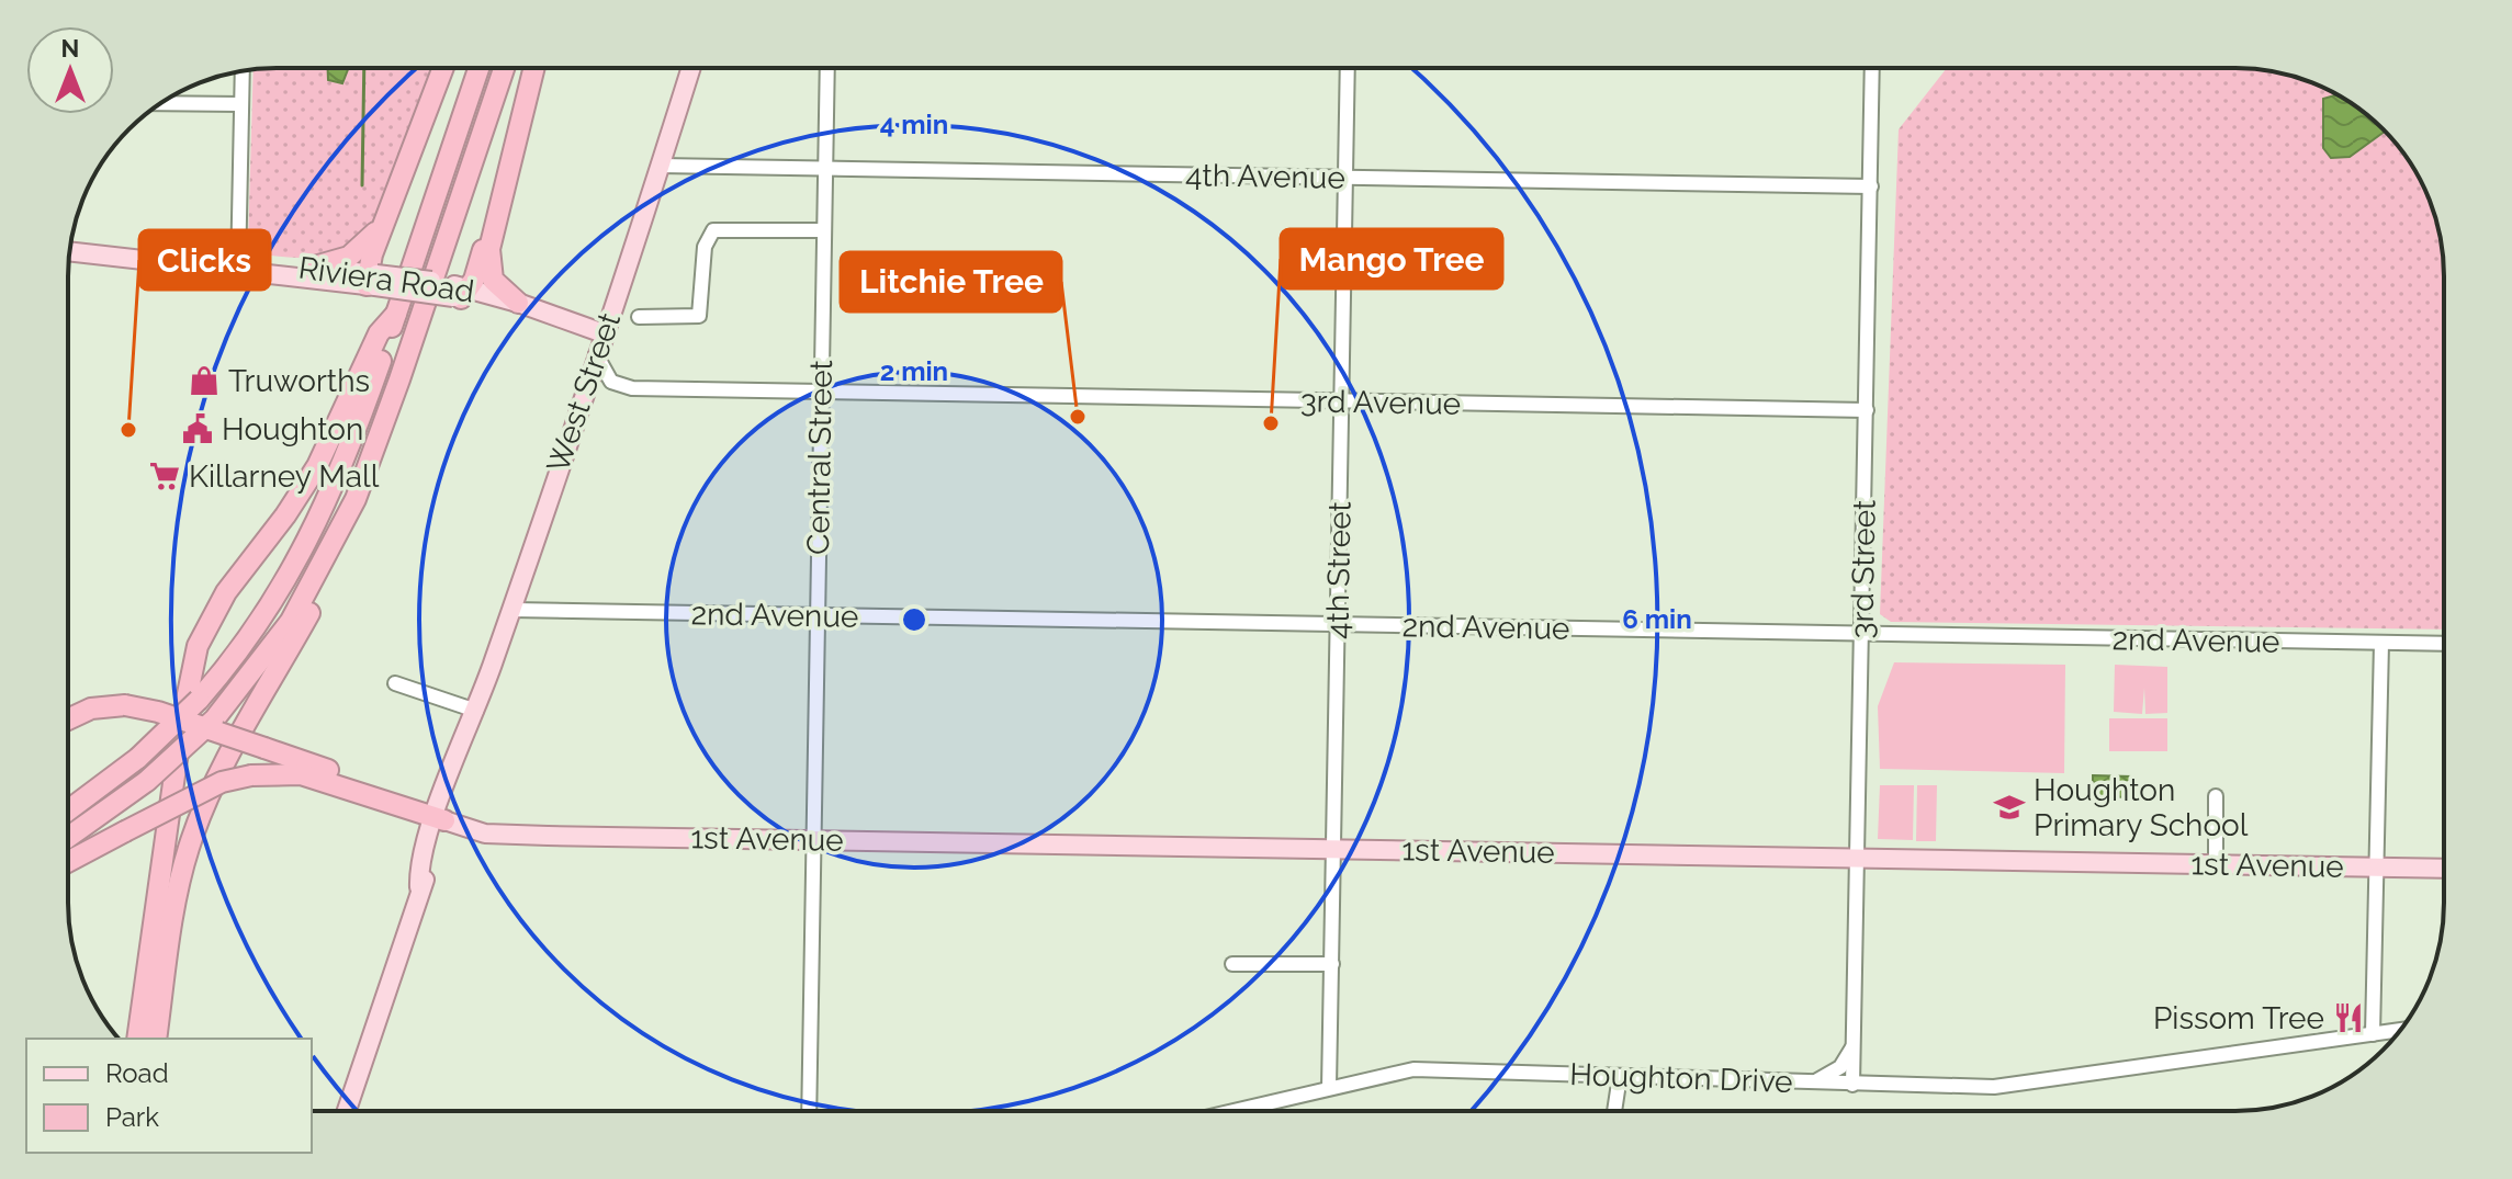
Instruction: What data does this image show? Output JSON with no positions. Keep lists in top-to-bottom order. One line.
{"streets":{"main road":["Riviera Road","West Street","1st Avenue"],"street":["4th Avenue","3rd Avenue","Central Street","3rd Street","4th Street","2nd Avenue","Houghton Drive"]},"crossings":[["4th Avenue","West Street"],["4th Avenue","Central Street"],["4th Avenue","3rd Street"],["4th Avenue","4th Street"],["Riviera Road","West Street"],["Riviera Road","3rd Avenue"],["West Street","3rd Avenue"],["West Street","2nd Avenue"],["West Street","1st Avenue"],["3rd Avenue","Central Street"],["3rd Avenue","3rd Street"],["3rd Avenue","4th Street"],["Central Street","2nd Avenue"],["Central Street","1st Avenue"],["3rd Street","2nd Avenue"],["3rd Street","1st Avenue"],["3rd Street","Houghton Drive"],["4th Street","2nd Avenue"],["4th Street","1st Avenue"],["4th Street","Houghton Drive"]],"places":{"shop":["Truworths"],"other":["Litchie Tree","Mango Tree","Clicks"],"public building":["Houghton"],"supermarket":["Killarney Mall"],"school or university":["Houghton Primary School"],"restaurant":["Pissom Tree"]},"legend":["Road","Park"],"north":"top","rings":["4 min","2 min","6 min"]}
